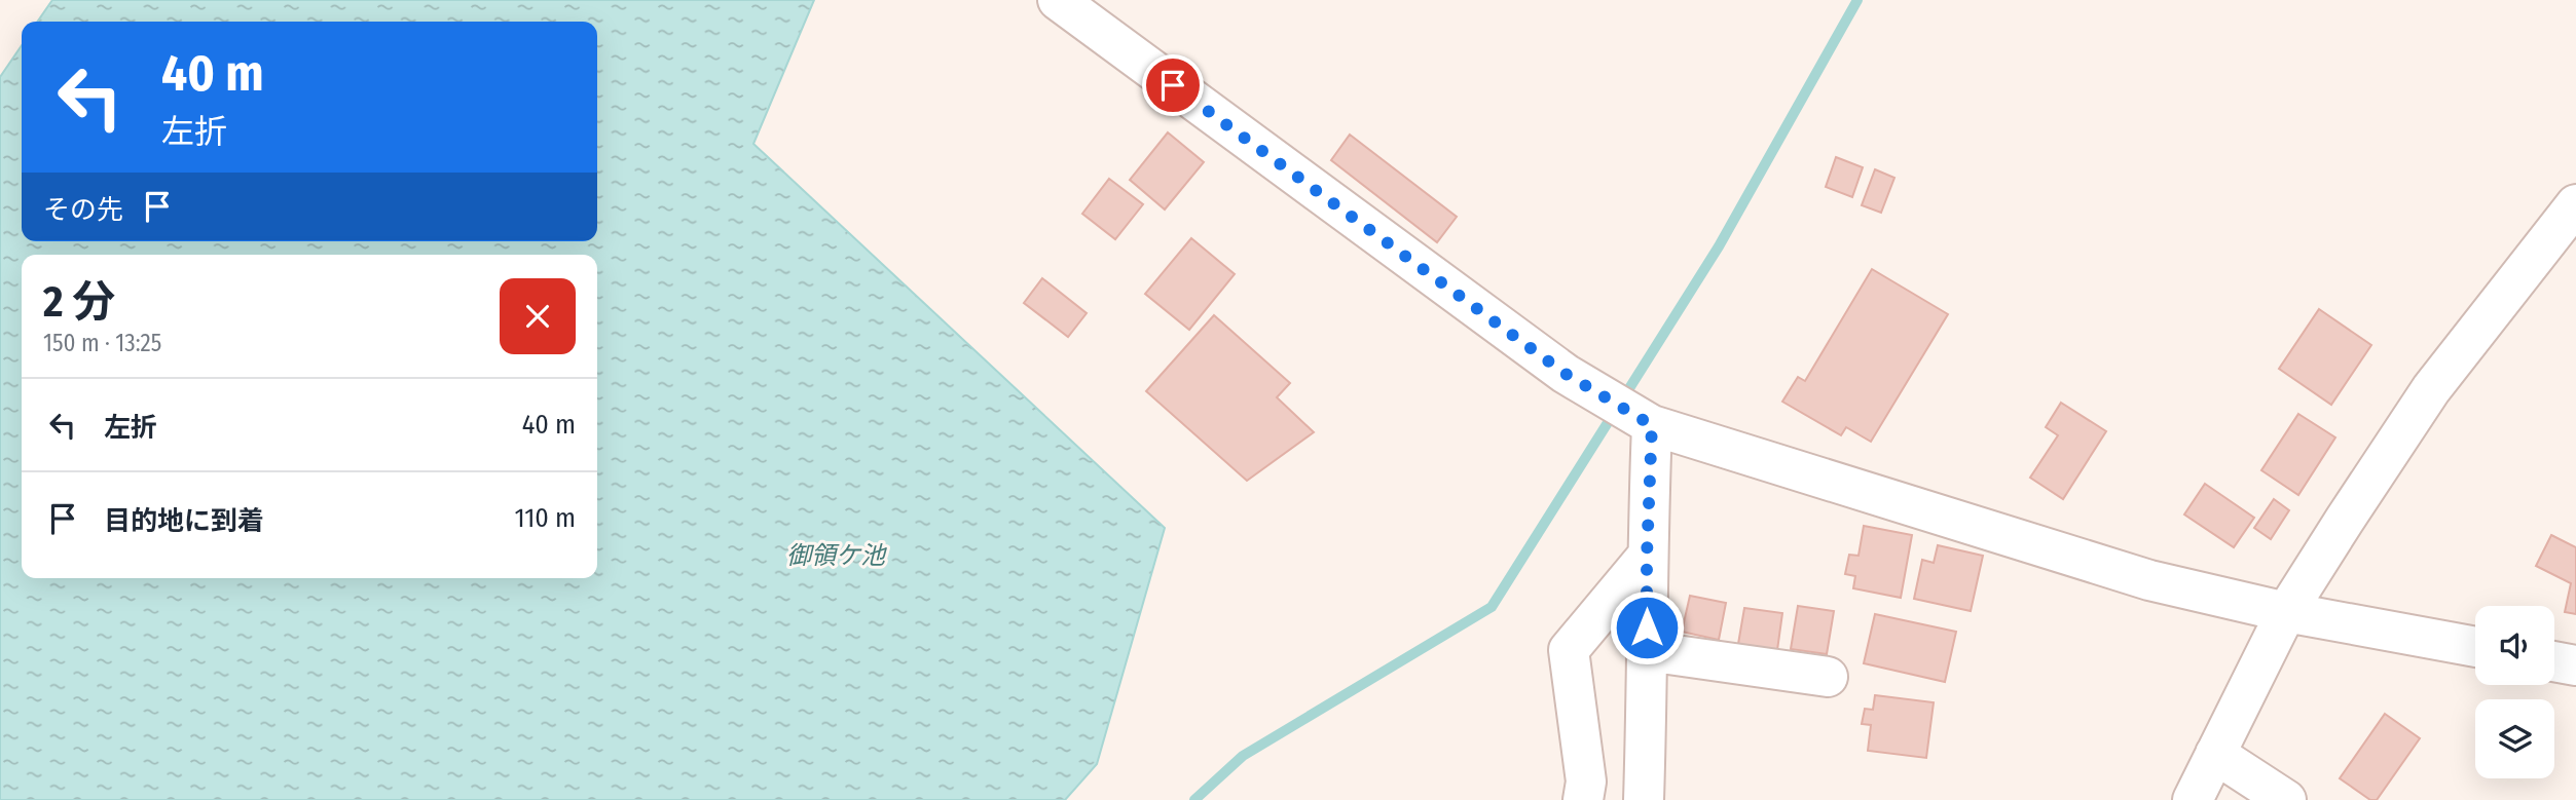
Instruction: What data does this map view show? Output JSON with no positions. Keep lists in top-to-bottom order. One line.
{"water":["御領ケ池"],"page":{"turn":["40 m","左折"],"then":"その先","heading":["2 分","150 m · 13:25"],"list":[{"name":"左折","value":"40 m"},{"name":"目的地に到着","value":"110 m"}]}}
